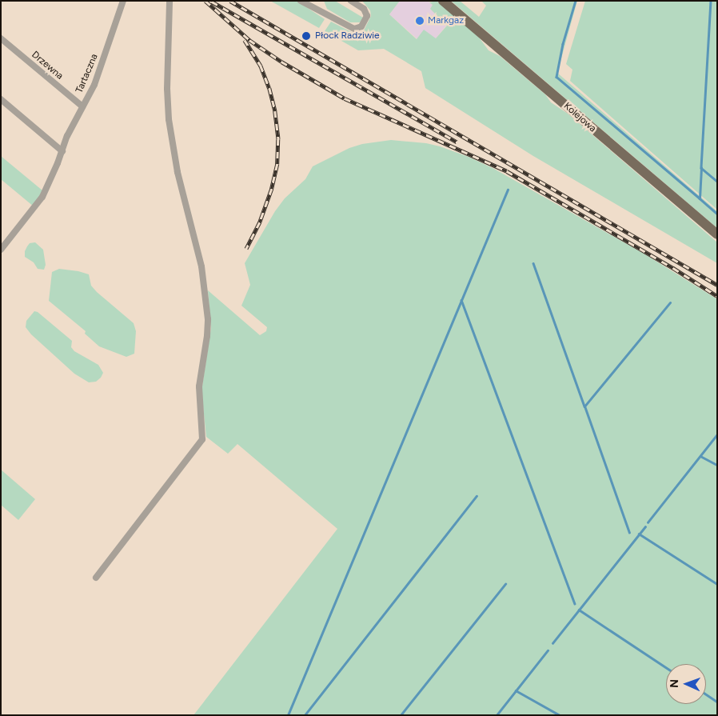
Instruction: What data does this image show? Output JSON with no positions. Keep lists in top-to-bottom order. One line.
{"streets":{"main road":["Kolejowa"],"street":["Drzewna","Tartaczna"]},"crossings":[["Drzewna","Tartaczna"]],"places":["Markgaz","Płock Radziwie"],"north":"left"}
